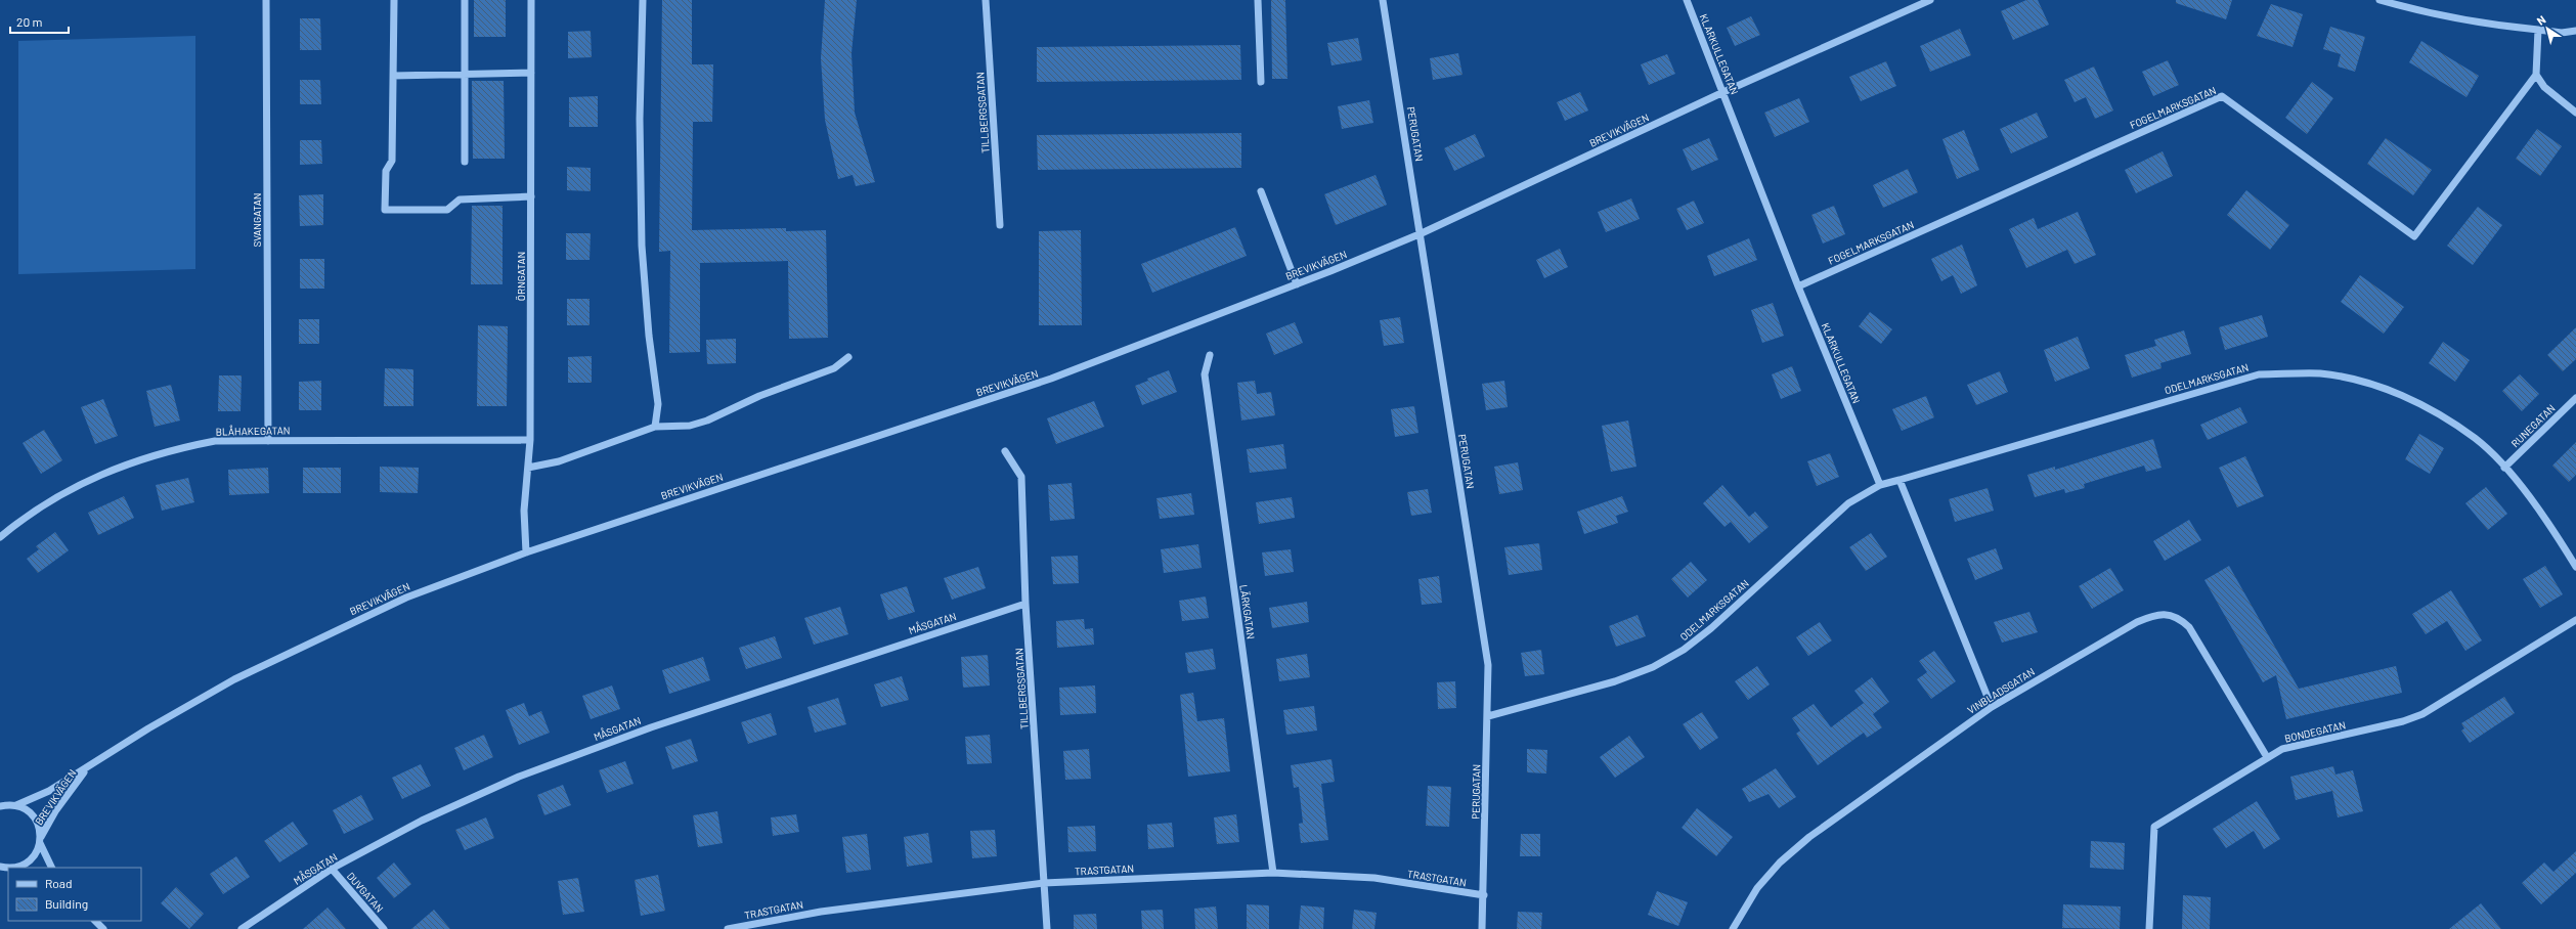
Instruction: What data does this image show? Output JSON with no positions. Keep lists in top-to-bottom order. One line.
{"streets":{"street":["KLARKULLEGATAN","FOGELMARKSGATAN","TILLBERGSGATAN","BREVIKVÄGEN","PERUGATAN","SVANGATAN","ÖRNGATAN","ODELMARKSGATAN","RUNEGATAN","BLÅHAKEGATAN","LÄRKGATAN","MÅSGATAN","VINBLADSGATAN","BONDEGATAN","TRASTGATAN","DUVGATAN"]},"crossings":[["KLARKULLEGATAN","FOGELMARKSGATAN"],["KLARKULLEGATAN","BREVIKVÄGEN"],["KLARKULLEGATAN","ODELMARKSGATAN"],["TILLBERGSGATAN","MÅSGATAN"],["TILLBERGSGATAN","TRASTGATAN"],["BREVIKVÄGEN","PERUGATAN"],["BREVIKVÄGEN","ÖRNGATAN"],["PERUGATAN","ODELMARKSGATAN"],["PERUGATAN","TRASTGATAN"],["SVANGATAN","BLÅHAKEGATAN"],["ÖRNGATAN","BLÅHAKEGATAN"],["ODELMARKSGATAN","RUNEGATAN"],["LÄRKGATAN","TRASTGATAN"],["MÅSGATAN","DUVGATAN"],["VINBLADSGATAN","BONDEGATAN"]],"legend":["Road","Building"],"scale_bar":"20 m","north":"top left"}
